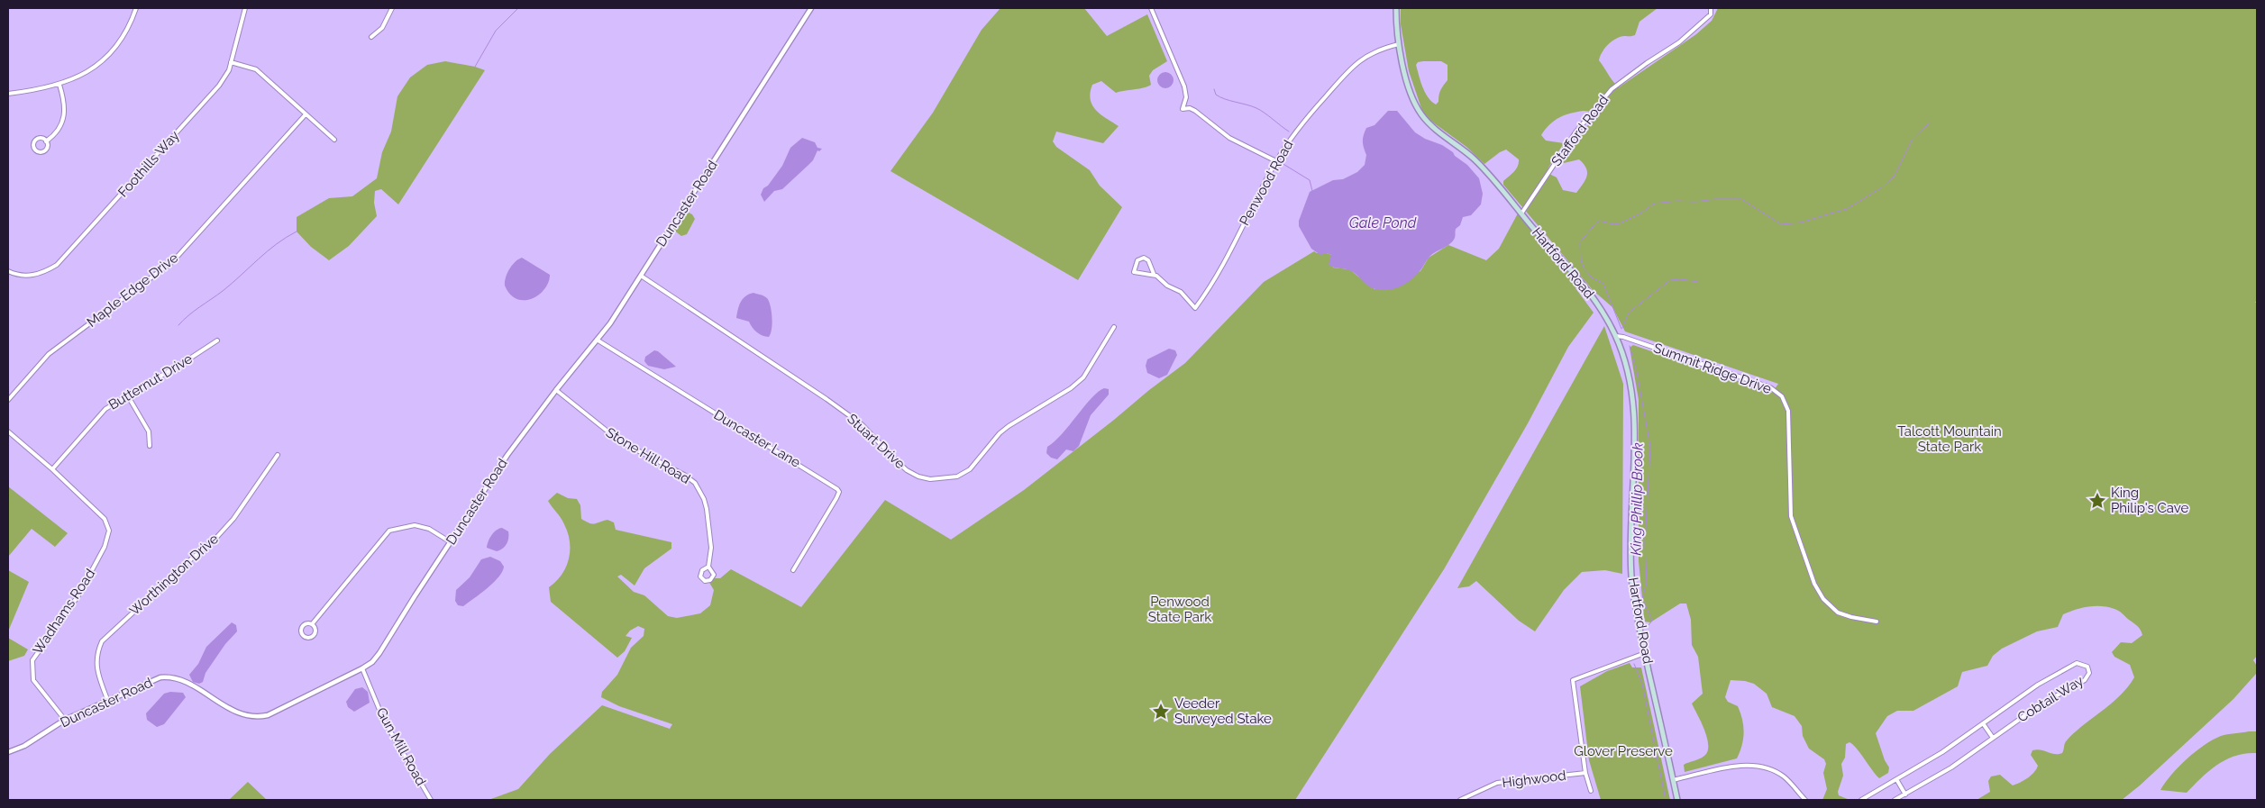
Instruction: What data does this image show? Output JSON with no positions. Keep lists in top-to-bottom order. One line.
{"streets":{"main road":["Hartford Road"],"street":["Stafford Road","Foothills Way","Penwood Road","Duncaster Road","Maple Edge Drive","Summit Ridge Drive","Butternut Drive","Duncaster Lane","Stuart Drive","Stone Hill Road","Worthington Drive","Wadhams Road","Cobtail Way","Gun Mill Road","Highwood"]},"crossings":[["Stafford Road","Hartford Road"],["Penwood Road","Hartford Road"],["Duncaster Road","Duncaster Lane"],["Duncaster Road","Stuart Drive"],["Duncaster Road","Stone Hill Road"],["Duncaster Road","Worthington Drive"],["Duncaster Road","Wadhams Road"],["Duncaster Road","Gun Mill Road"],["Hartford Road","Summit Ridge Drive"],["Butternut Drive","Wadhams Road"]],"water":["Gale Pond","King Phillip Brook"],"parks":["Talcott Mountain State Park","Penwood State Park","Glover Preserve"],"places":{"place":["King Philip's Cave","Veeder Surveyed Stake"]}}
